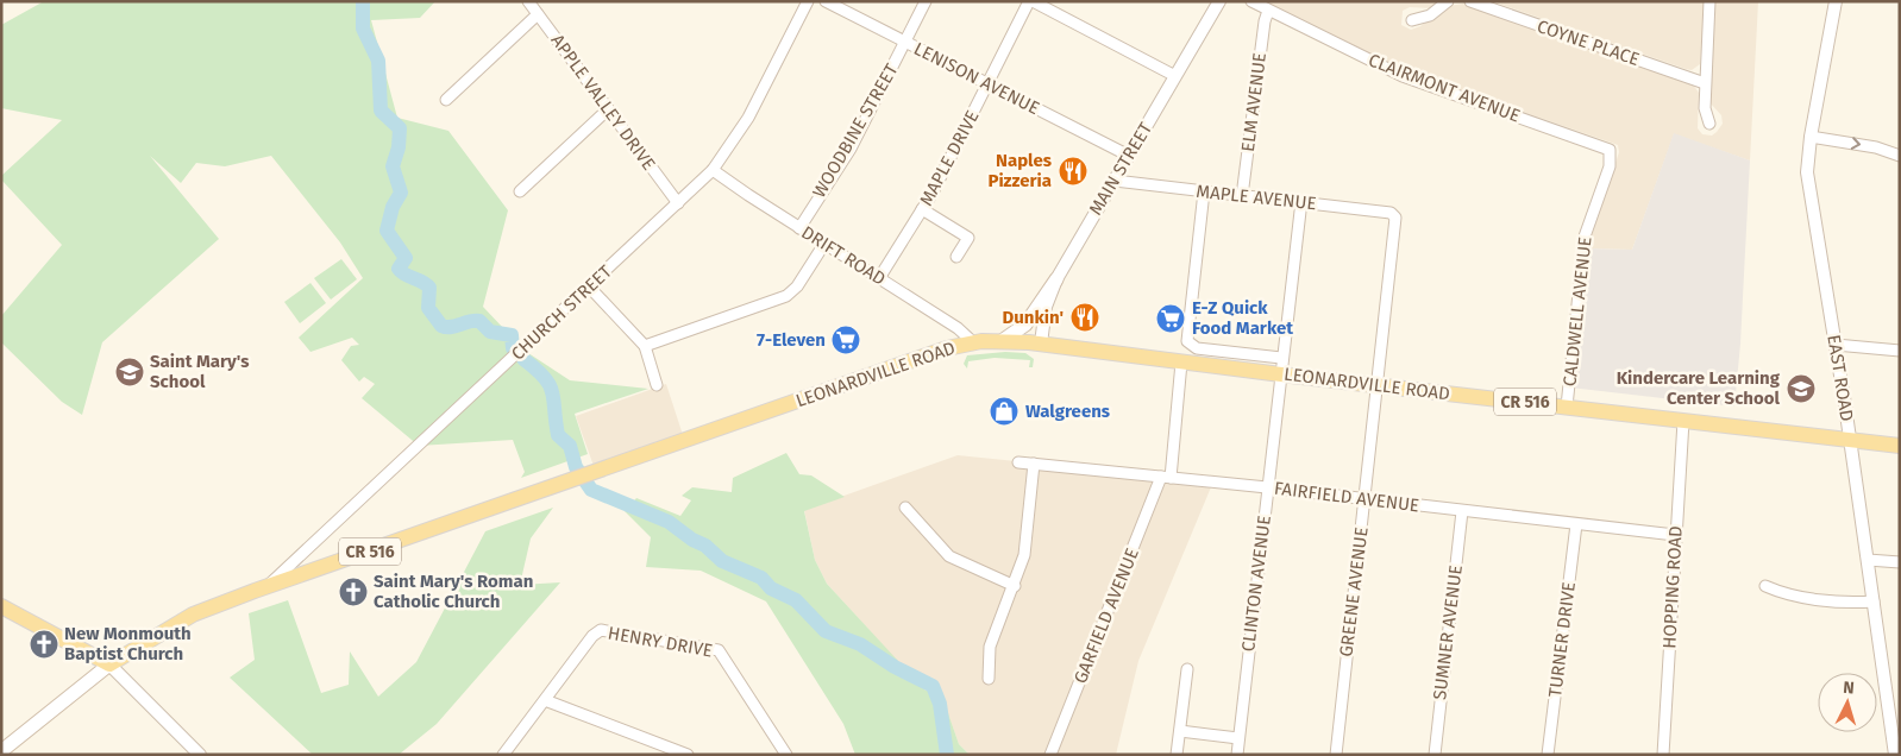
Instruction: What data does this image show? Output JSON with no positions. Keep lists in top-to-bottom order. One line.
{"streets":{"main road":["LEONARDVILLE ROAD","CR 516"],"street":["COYNE PLACE","LENISON AVENUE","CLAIRMONT AVENUE","APPLE VALLEY DRIVE","ELM AVENUE","WOODBINE STREET","MAPLE DRIVE","MAIN STREET","MAPLE AVENUE","DRIFT ROAD","CALDWELL AVENUE","CHURCH STREET","EAST ROAD","FAIRFIELD AVENUE","CLINTON AVENUE","HOPPING ROAD","GREENE AVENUE","GARFIELD AVENUE","SUMNER AVENUE","TURNER DRIVE","HENRY DRIVE"]},"crossings":[["LENISON AVENUE","WOODBINE STREET"],["LENISON AVENUE","MAPLE DRIVE"],["LENISON AVENUE","MAIN STREET"],["CLAIRMONT AVENUE","ELM AVENUE"],["CLAIRMONT AVENUE","CALDWELL AVENUE"],["APPLE VALLEY DRIVE","CHURCH STREET"],["ELM AVENUE","MAPLE AVENUE"],["WOODBINE STREET","DRIFT ROAD"],["MAPLE DRIVE","DRIFT ROAD"],["MAIN STREET","MAPLE AVENUE"],["MAIN STREET","LEONARDVILLE ROAD"],["MAPLE AVENUE","CLINTON AVENUE"],["MAPLE AVENUE","GREENE AVENUE"],["DRIFT ROAD","CHURCH STREET"],["DRIFT ROAD","LEONARDVILLE ROAD"],["CALDWELL AVENUE","LEONARDVILLE ROAD"],["CHURCH STREET","LEONARDVILLE ROAD"],["LEONARDVILLE ROAD","EAST ROAD"],["LEONARDVILLE ROAD","CLINTON AVENUE"],["LEONARDVILLE ROAD","HOPPING ROAD"],["LEONARDVILLE ROAD","GREENE AVENUE"],["LEONARDVILLE ROAD","GARFIELD AVENUE"],["FAIRFIELD AVENUE","CLINTON AVENUE"],["FAIRFIELD AVENUE","HOPPING ROAD"],["FAIRFIELD AVENUE","GREENE AVENUE"],["FAIRFIELD AVENUE","GARFIELD AVENUE"],["FAIRFIELD AVENUE","SUMNER AVENUE"],["FAIRFIELD AVENUE","TURNER DRIVE"]],"places":{"restaurant":["Naples Pizzeria","Dunkin'"],"supermarket":["E-Z Quick Food Market","7-Eleven"],"school or university":["Saint Mary's School","Kindercare Learning Center School"],"shop":["Walgreens"],"church":["Saint Mary's Roman Catholic Church","New Monmouth Baptist Church"]},"north":"top"}
